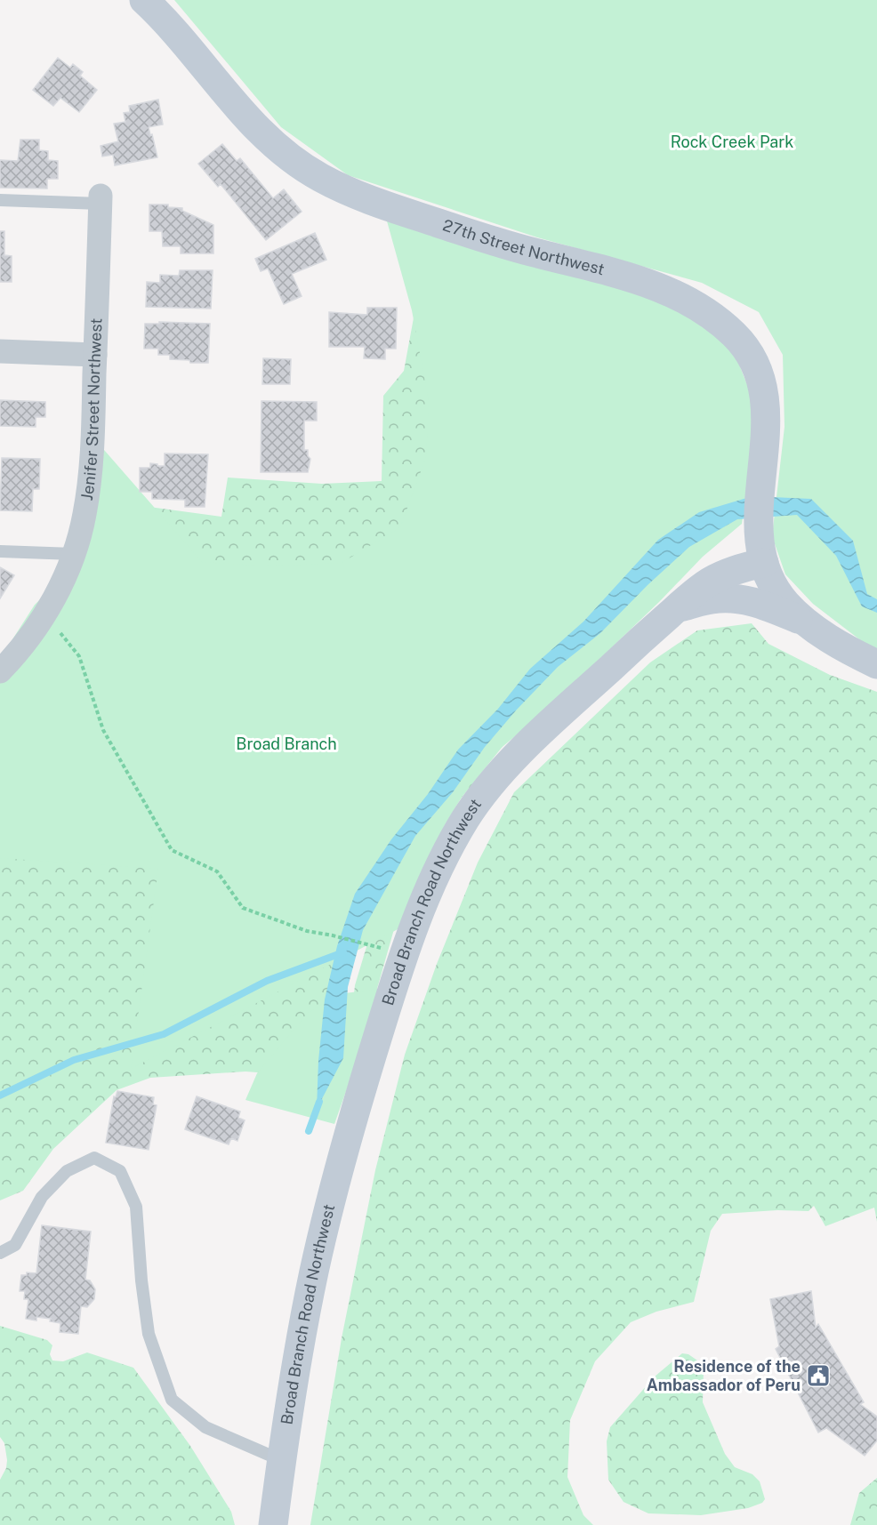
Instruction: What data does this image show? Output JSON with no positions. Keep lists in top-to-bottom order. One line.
{"streets":{"main road":["27th Street Northwest","Broad Branch Road Northwest"],"street":["Jenifer Street Northwest"]},"crossings":[["27th Street Northwest","Broad Branch Road Northwest"]],"parks":["Rock Creek Park","Broad Branch"],"places":{"public building":["Residence of the Ambassador of Peru"]}}
